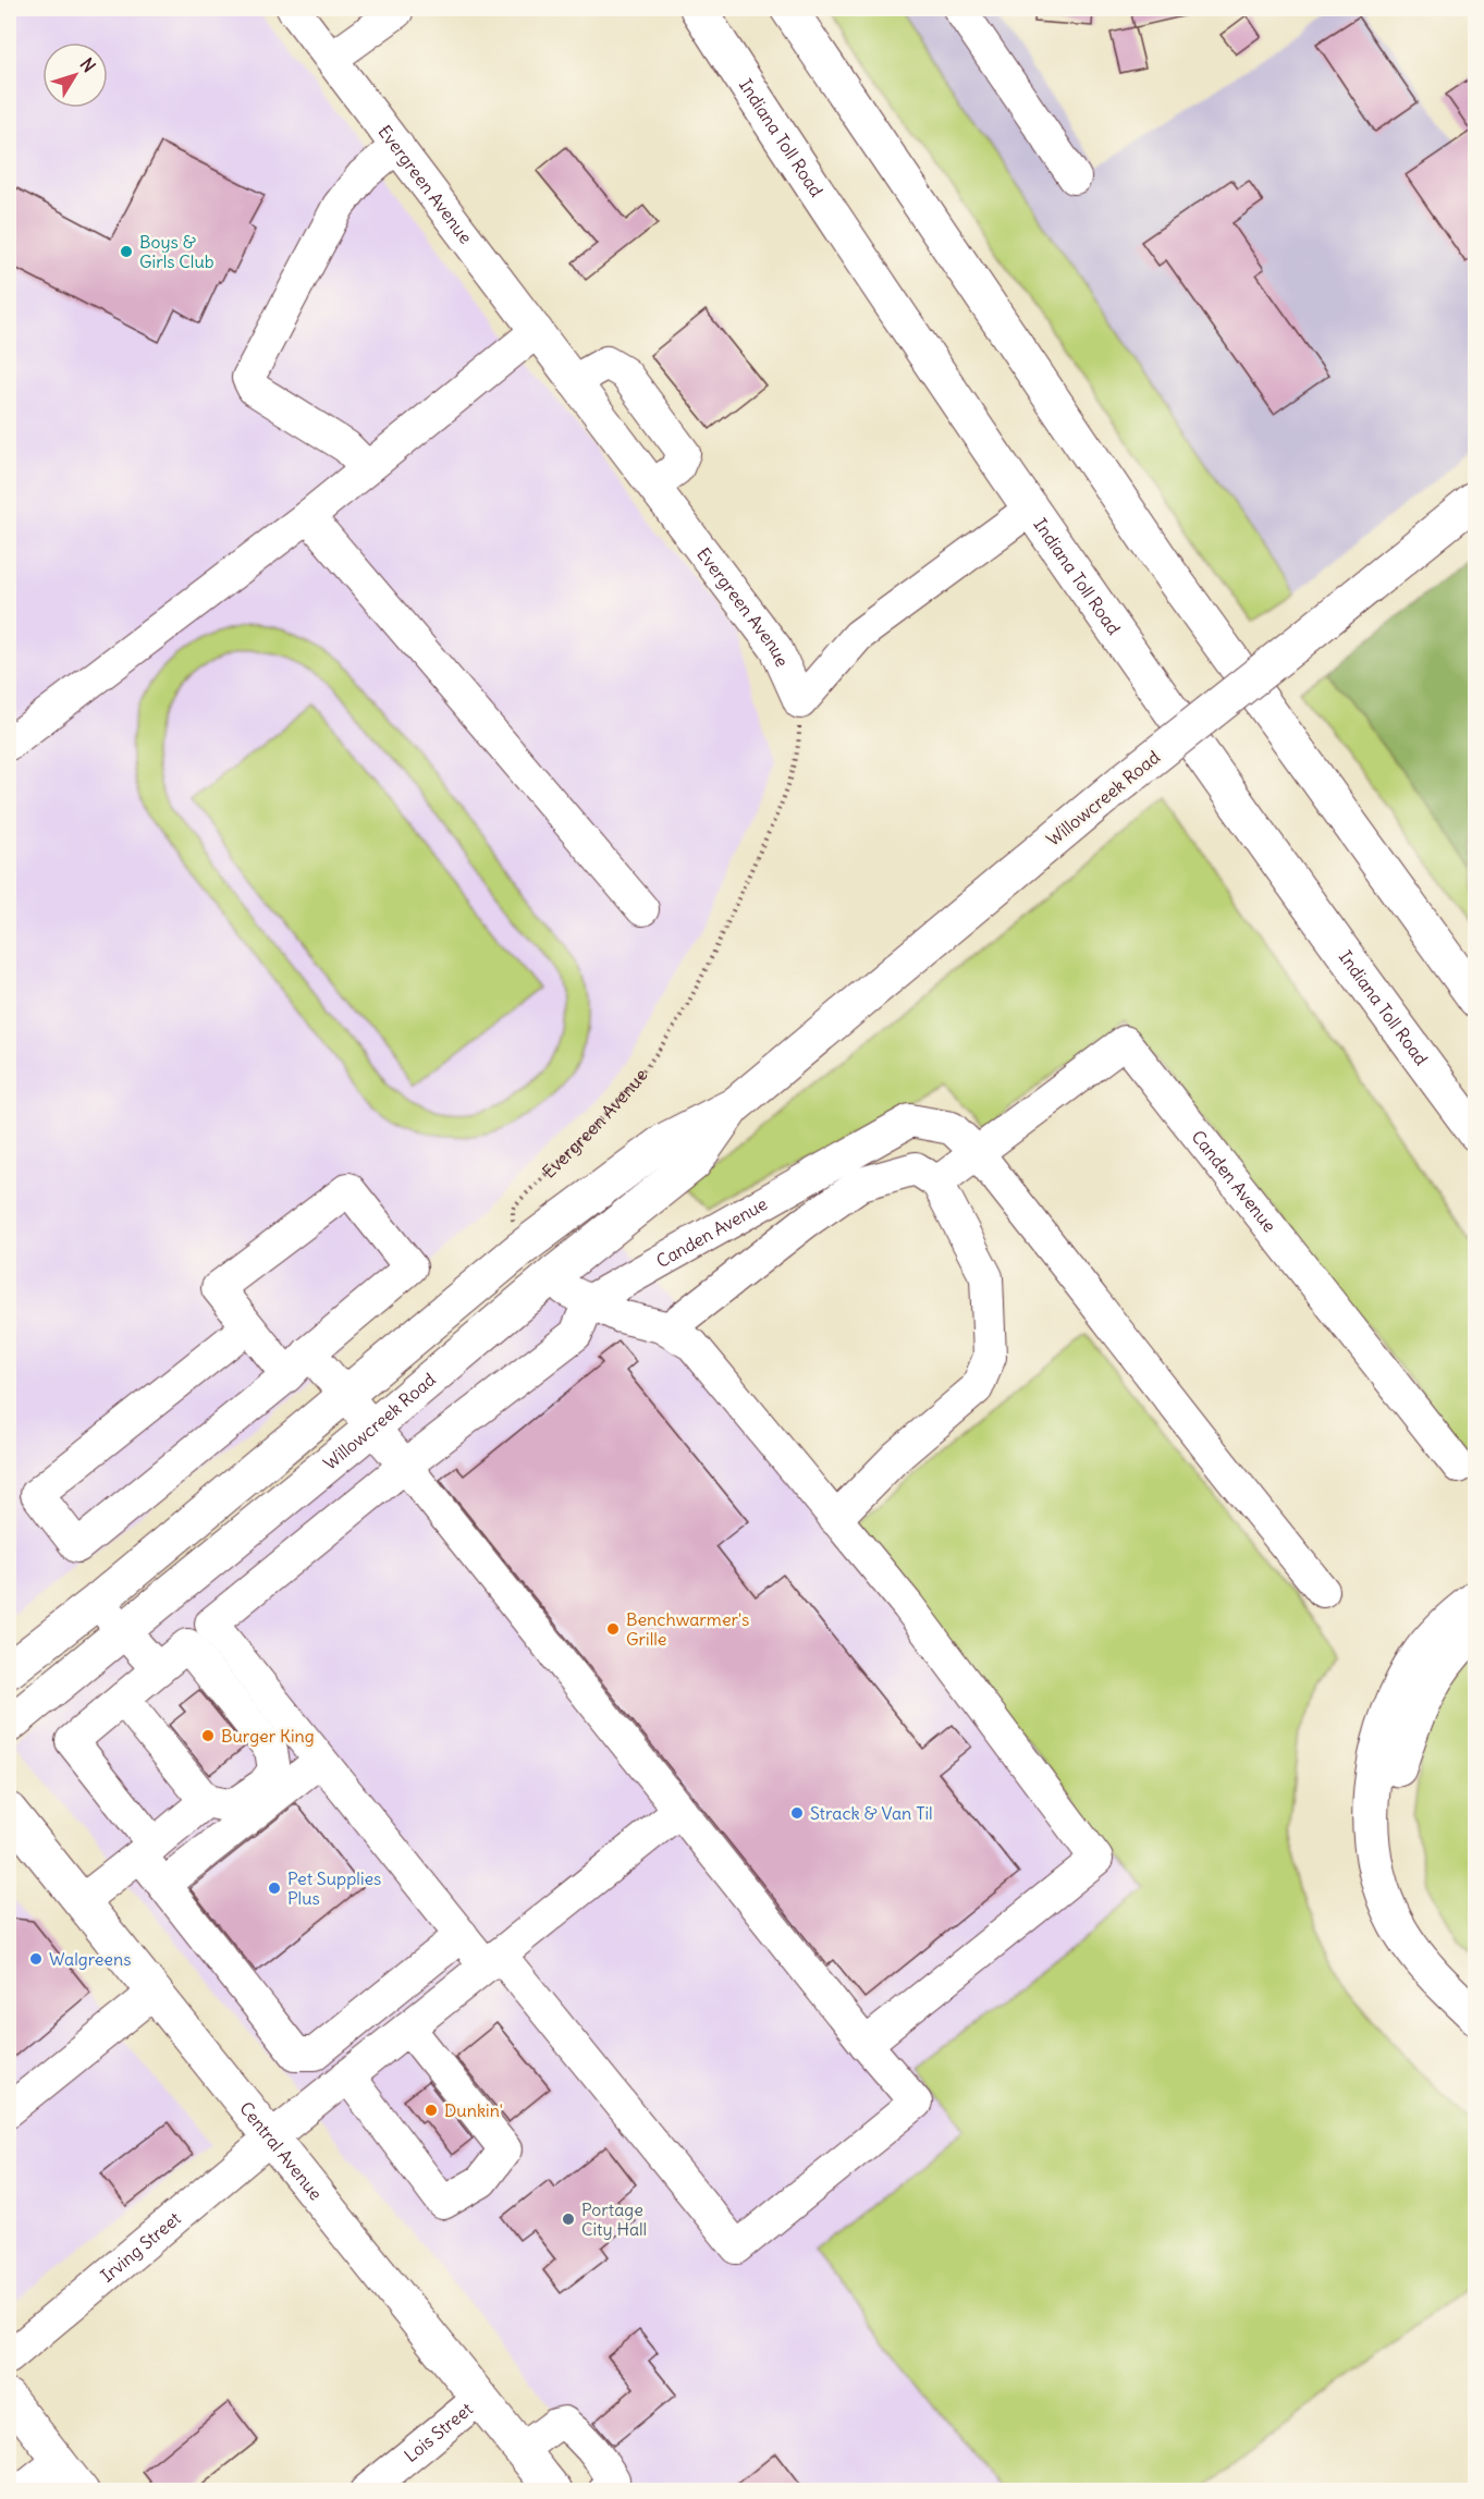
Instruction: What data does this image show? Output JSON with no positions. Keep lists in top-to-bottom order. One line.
{"streets":{"main road":["Indiana Toll Road","Willowcreek Road","Central Avenue"],"street":["Evergreen Avenue","Canden Avenue","Irving Street","Lois Street"]},"crossings":[["Evergreen Avenue","Willowcreek Road"],["Central Avenue","Irving Street"],["Central Avenue","Lois Street"]],"places":["Boys & Girls Club","Benchwarmer's Grille","Burger King","Strack & Van Til","Pet Supplies Plus","Walgreens","Dunkin'","Portage City Hall"],"north":"top right"}
